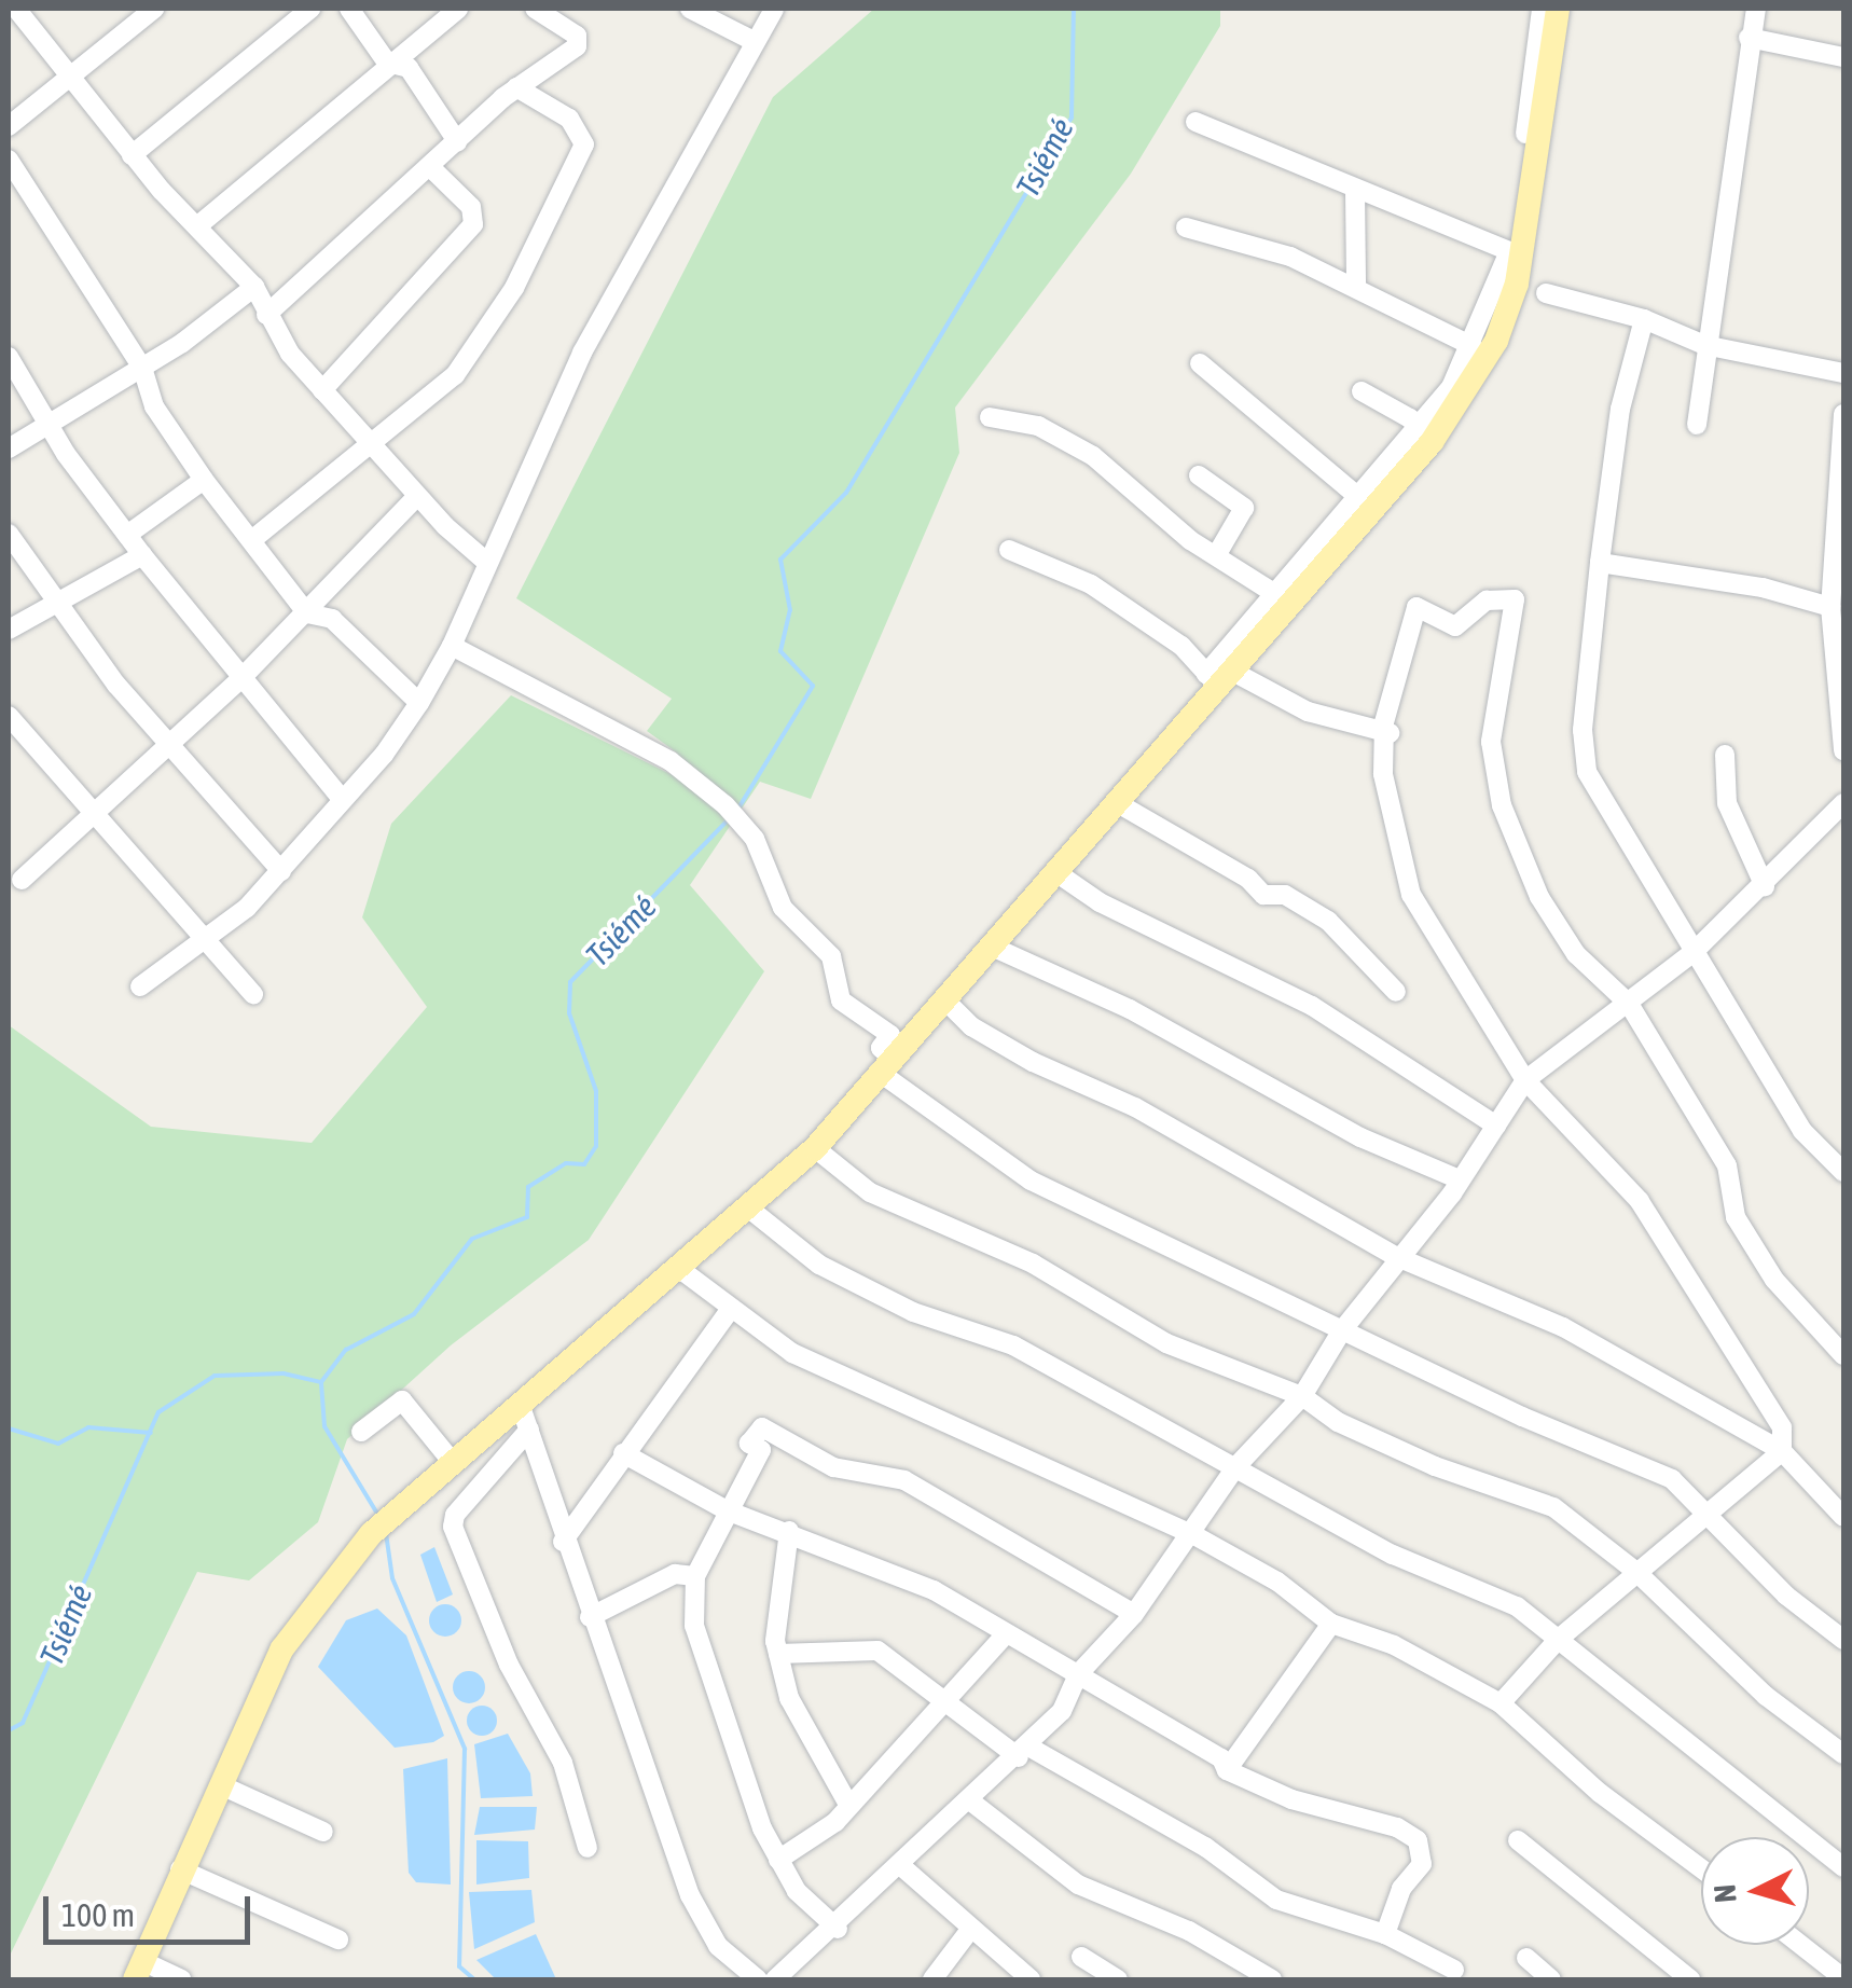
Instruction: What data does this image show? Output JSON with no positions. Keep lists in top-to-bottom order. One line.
{"water":["Tsiémé"],"scale_bar":"100 m","north":"left"}
